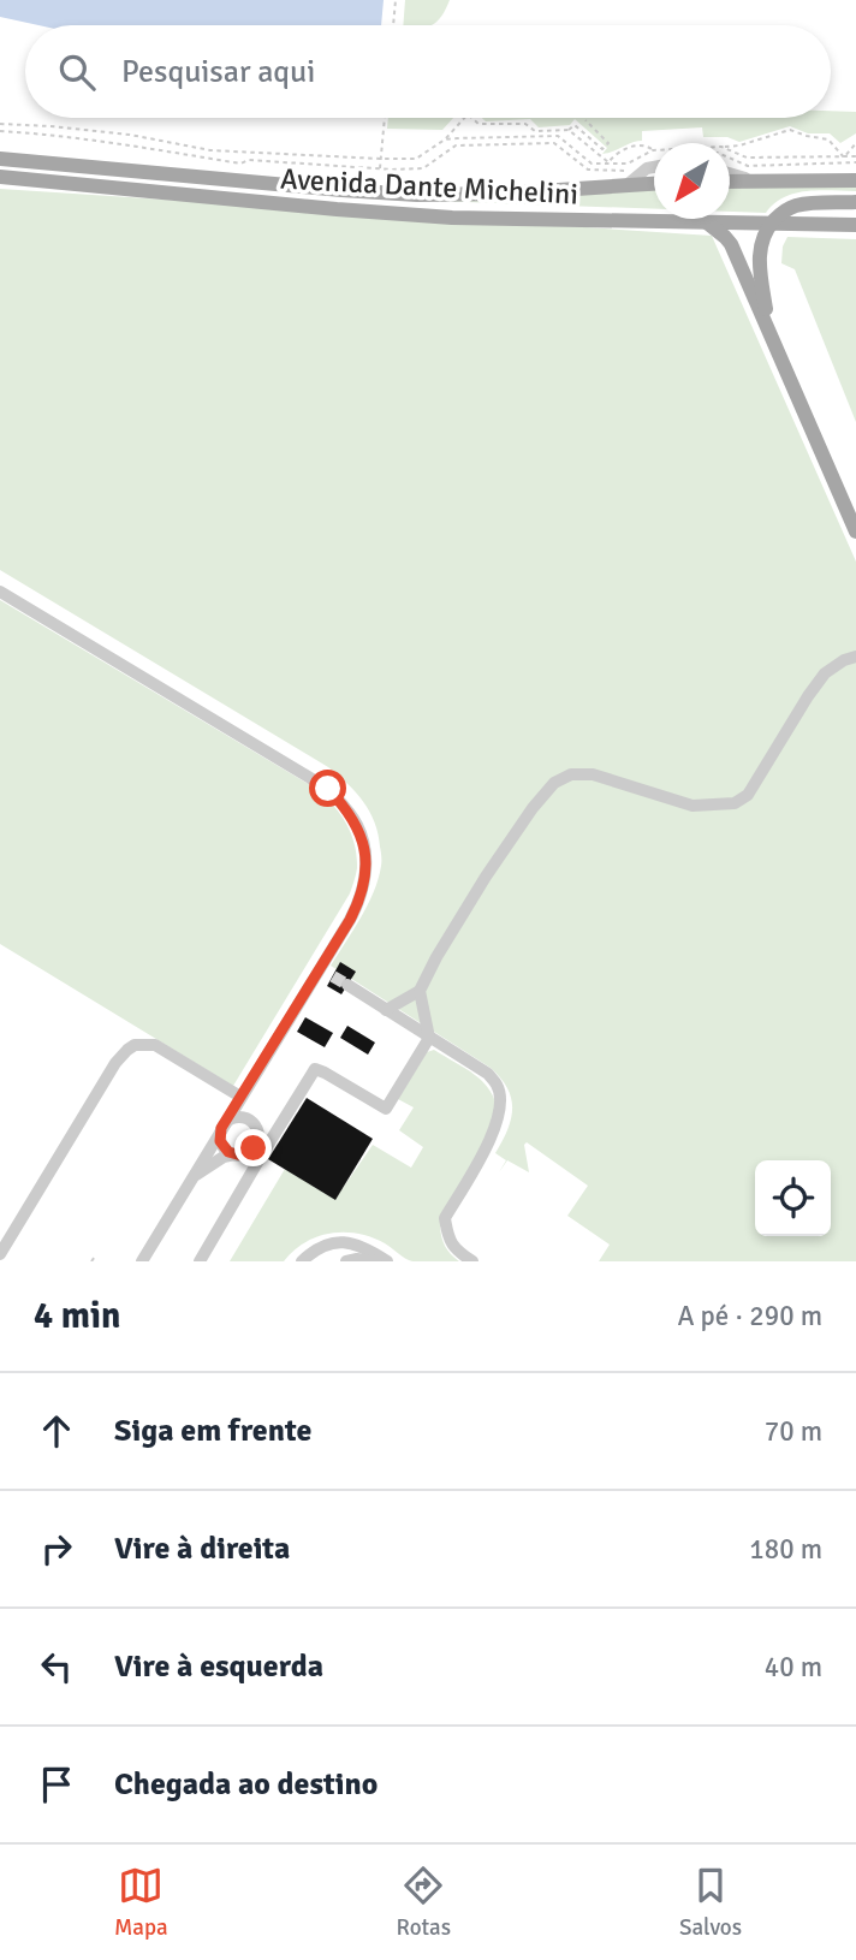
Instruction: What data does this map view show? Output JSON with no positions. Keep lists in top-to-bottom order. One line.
{"streets":{"main road":["Avenida Dante Michelini"]},"north":"bottom left","page":{"search":"Pesquisar aqui","heading":["4 min","A pé · 290 m"],"list":[["Siga em frente","70 m"],["Vire à direita","180 m"],["Vire à esquerda","40 m"],"Chegada ao destino"],"nav":["Mapa","Rotas","Salvos"]}}
